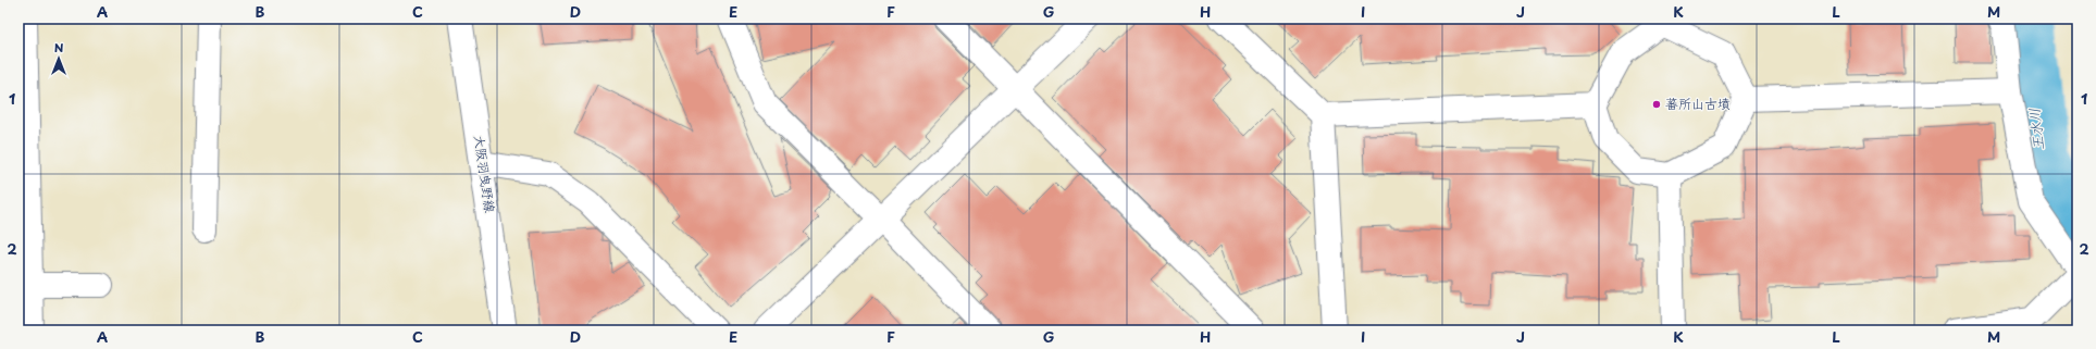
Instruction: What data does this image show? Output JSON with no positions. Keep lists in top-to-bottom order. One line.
{"streets":{"street":["大阪羽曳野線"]},"water":["王水川"],"places":["蕃所山古墳"],"north":"top","grid":{"columns":["A","B","C","D","E","F","G","H","I","J","K","L","M"],"rows":["1","2"]}}
